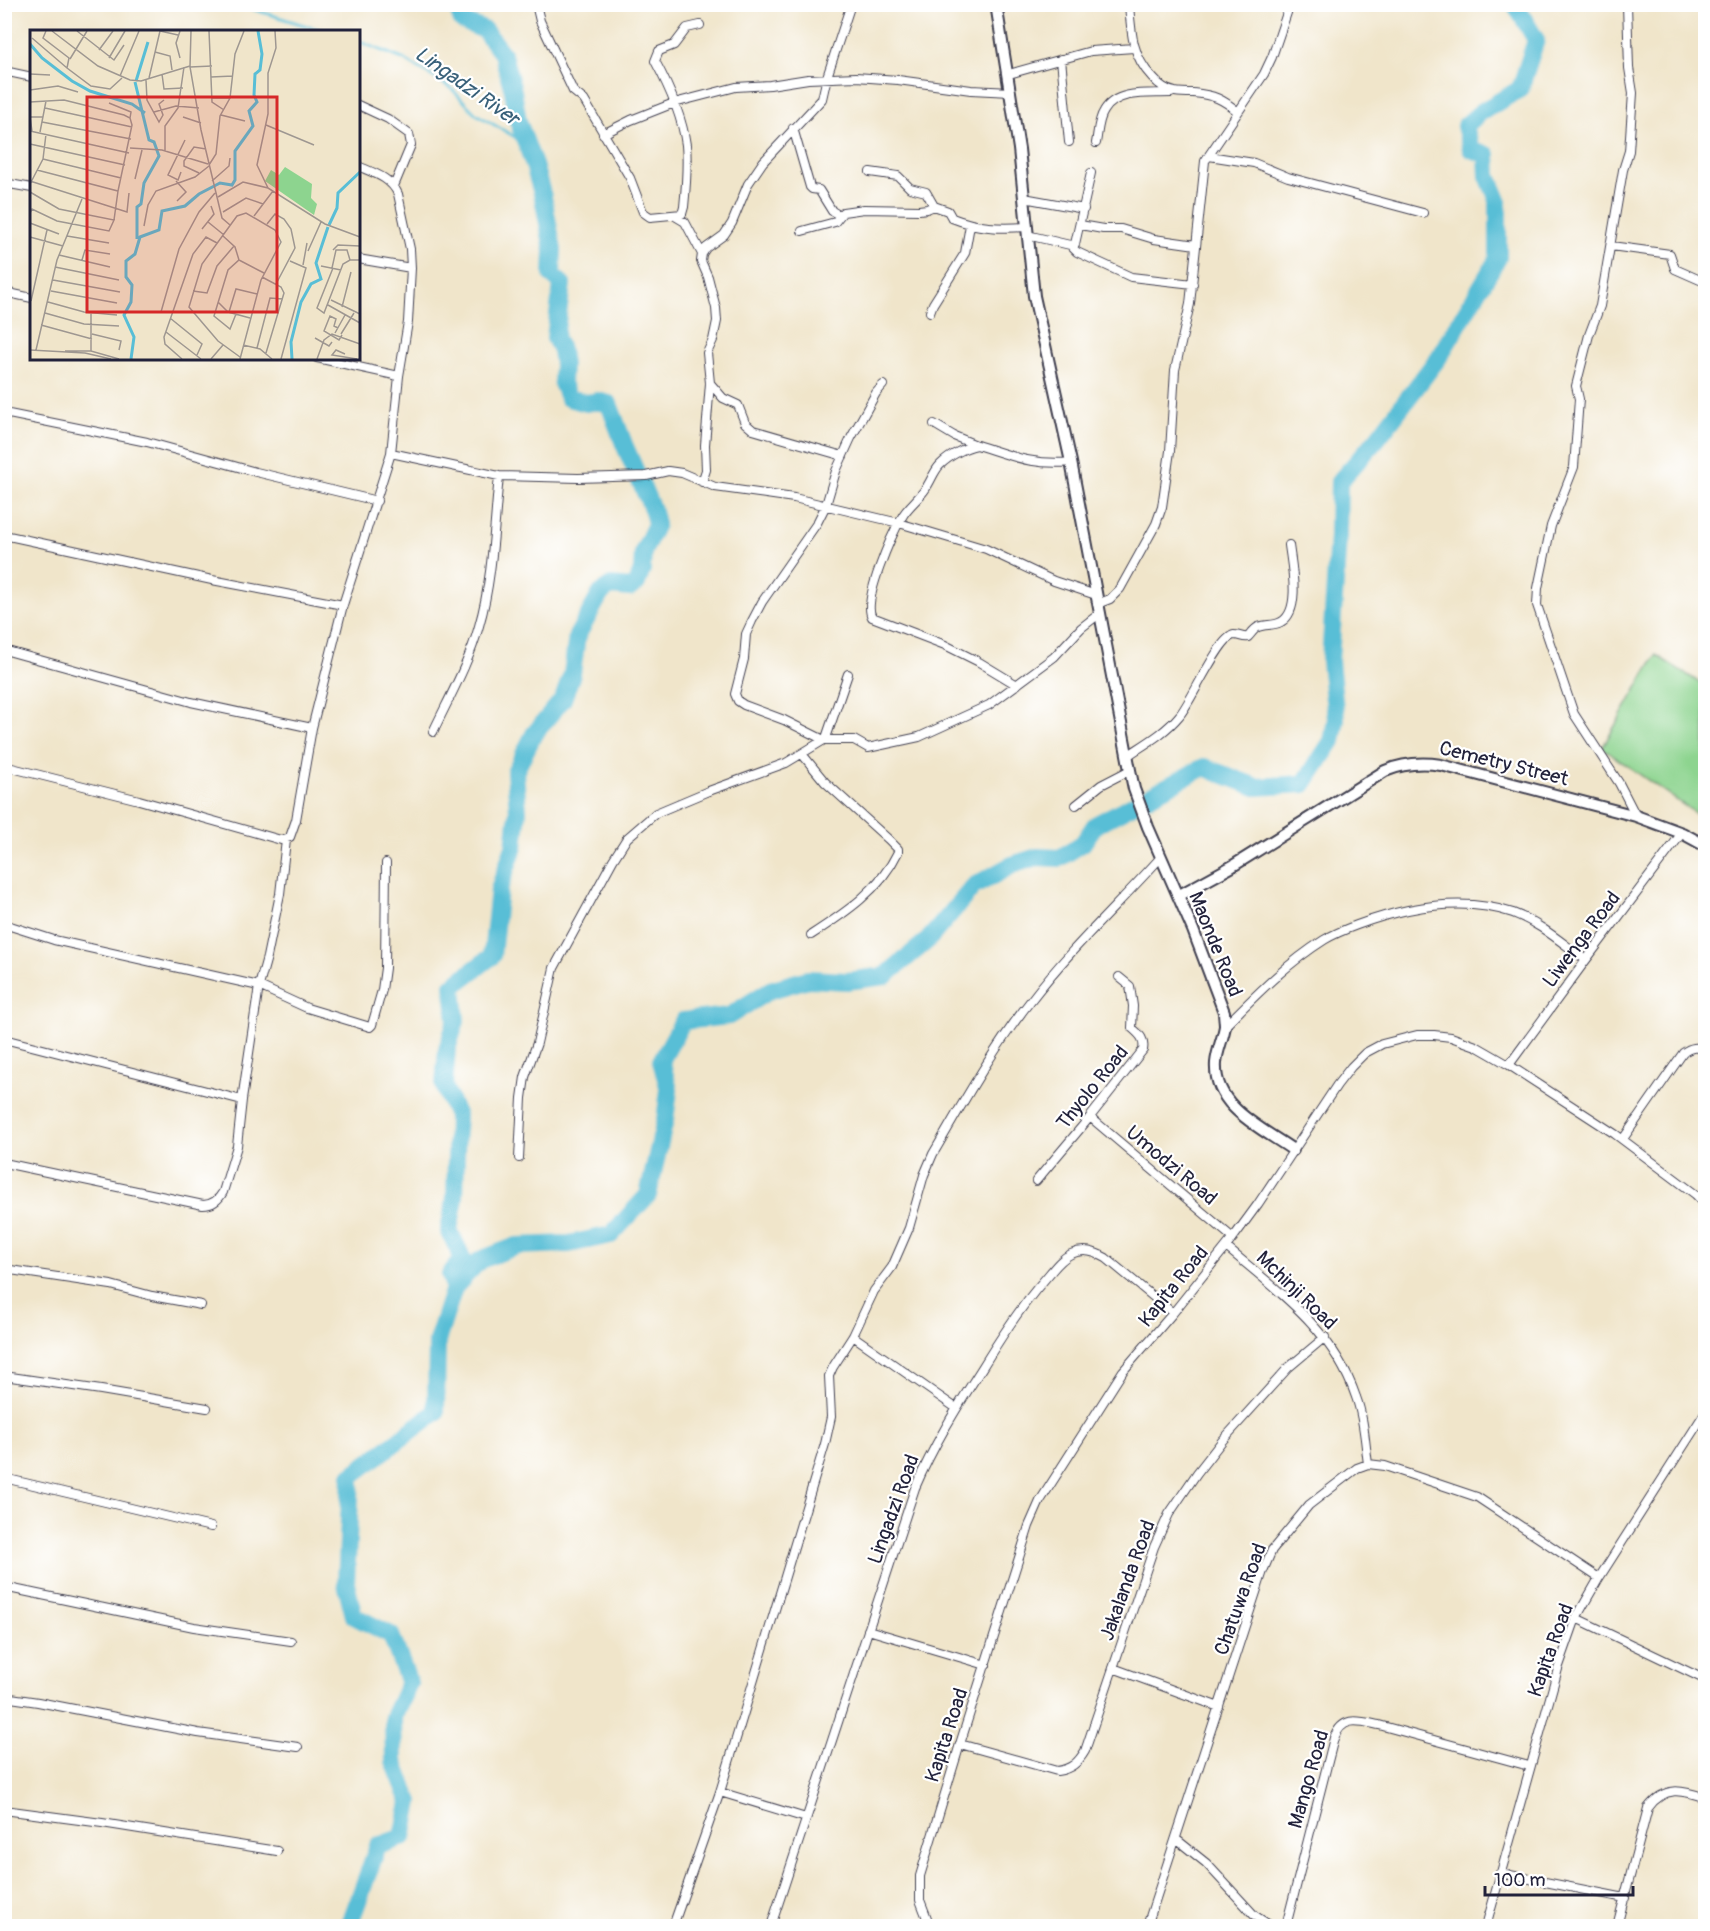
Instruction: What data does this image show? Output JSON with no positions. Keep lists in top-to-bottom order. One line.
{"streets":{"street":["Cemetry Street","Liwenga Road","Maonde Road","Thyolo Road","Umodzi Road","Kapita Road","Mchinji Road","Lingadzi Road","Jakalanda Road","Chatuwa Road","Mango Road"]},"crossings":[["Cemetry Street","Liwenga Road"],["Cemetry Street","Maonde Road"],["Liwenga Road","Kapita Road"],["Maonde Road","Kapita Road"],["Thyolo Road","Umodzi Road"],["Umodzi Road","Kapita Road"],["Kapita Road","Mchinji Road"],["Kapita Road","Lingadzi Road"],["Kapita Road","Jakalanda Road"],["Kapita Road","Mango Road"],["Mchinji Road","Jakalanda Road"],["Mchinji Road","Chatuwa Road"]],"water":["Lingadzi River"],"scale_bar":"100 m"}
